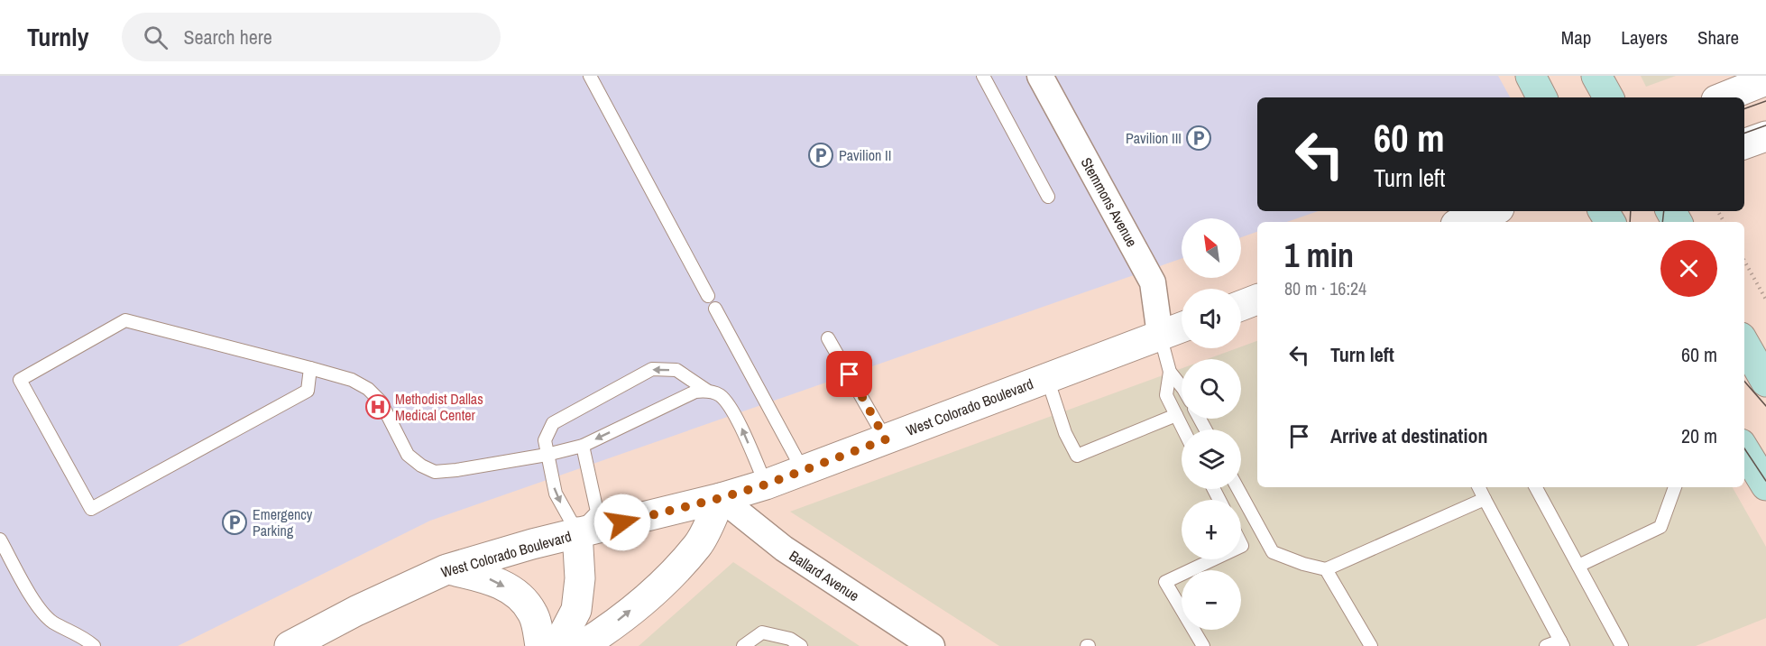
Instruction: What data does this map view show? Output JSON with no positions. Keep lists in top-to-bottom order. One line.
{"streets":{"street":["Stemmons Avenue","West Colorado Boulevard","Ballard Avenue"]},"crossings":[["Stemmons Avenue","West Colorado Boulevard"],["West Colorado Boulevard","Ballard Avenue"]],"places":{"parking":["Pavilion III","Pavilion II","Emergency Parking"],"hospital":["Methodist Dallas Medical Center"]},"north":"top left","page":{"header":"Turnly","search":"Search here","nav":["Map","Layers","Share"],"turn":["60 m","Turn left"],"map_buttons":["+","−"],"heading":["1 min","80 m · 16:24"],"list":[{"name":"Turn left","value":"60 m"},{"name":"Arrive at destination","value":"20 m"}]}}
